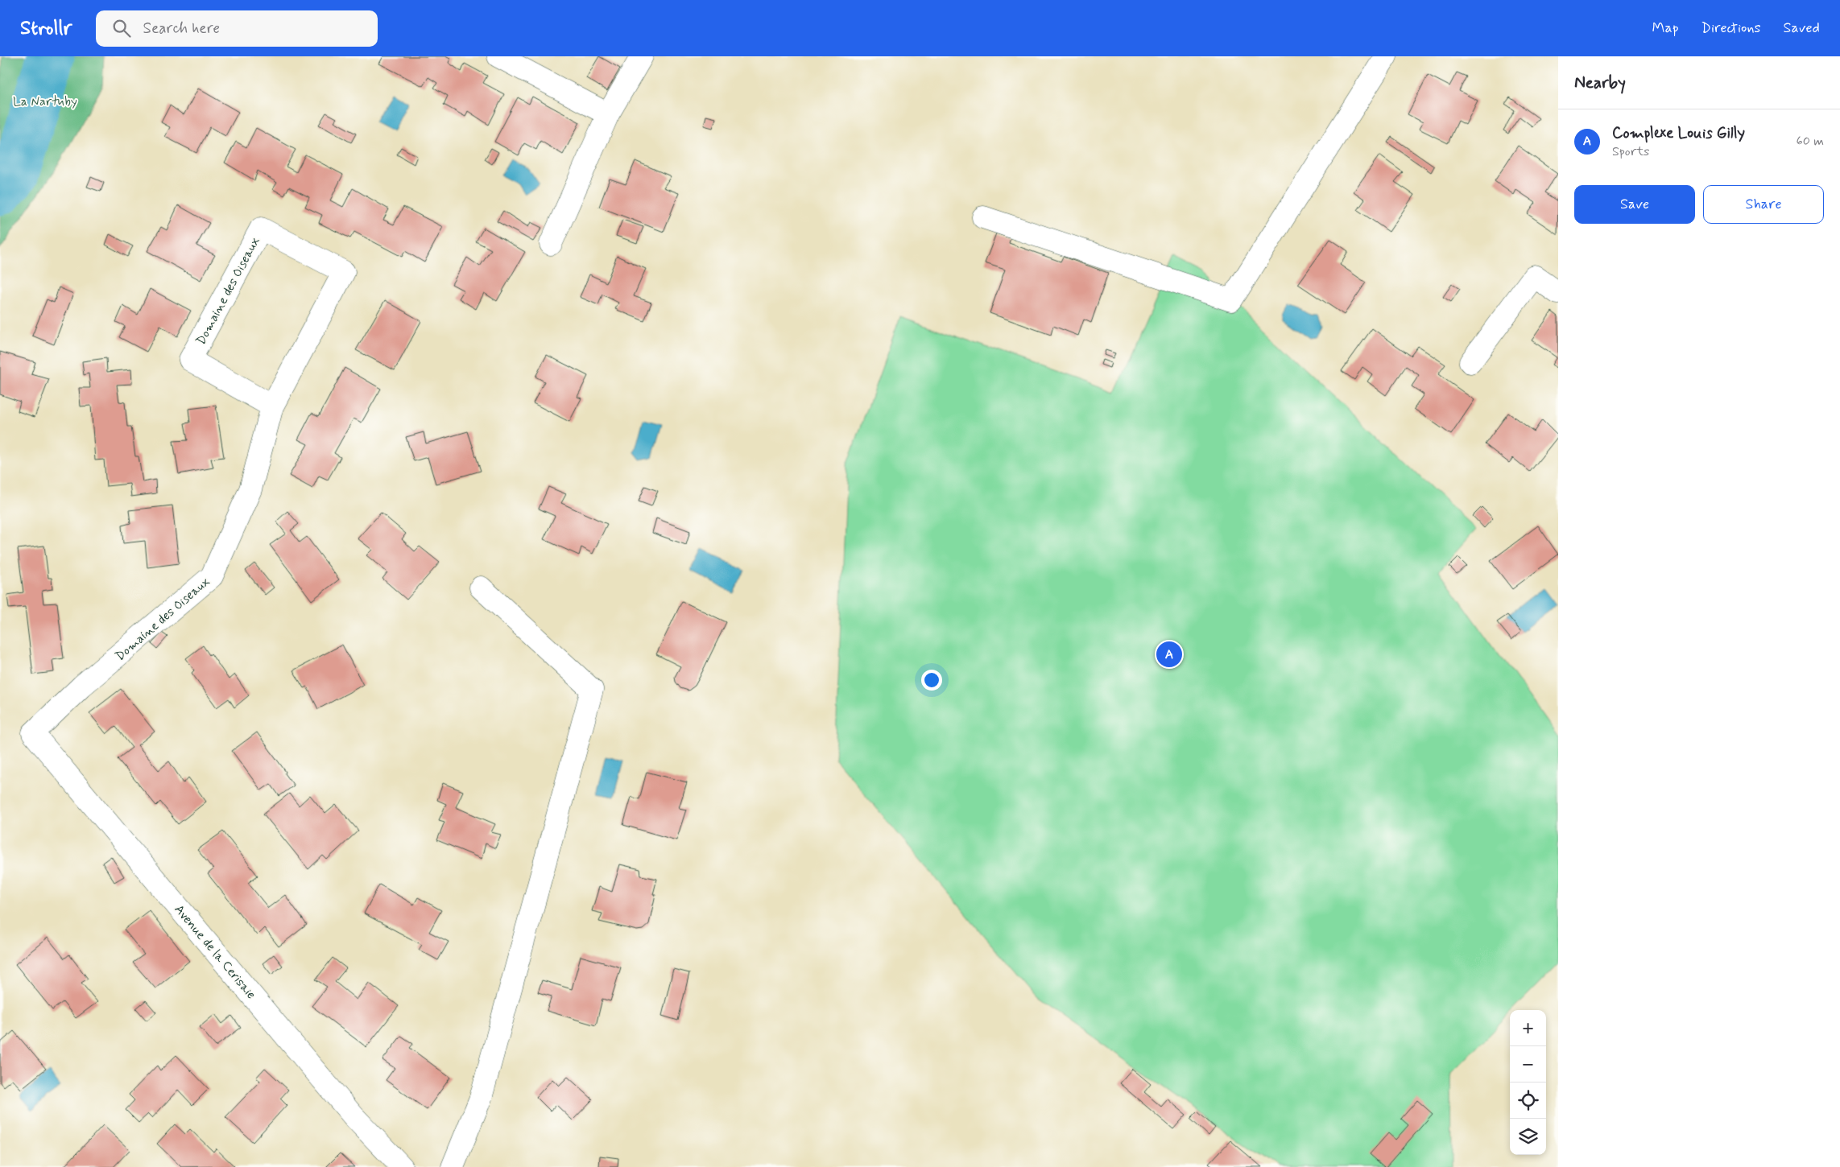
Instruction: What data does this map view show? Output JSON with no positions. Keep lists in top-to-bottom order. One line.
{"streets":{"street":["Domaine des Oiseaux","Avenue de la Cerisaie"]},"crossings":[["Domaine des Oiseaux","Avenue de la Cerisaie"]],"parks":["La Nartuby"],"page":{"header":"Strollr","search":"Search here","nav":["Map","Directions","Saved"],"heading":"Nearby","list":[{"mark":"A","name":"Complexe Louis Gilly","note":"Sports","value":"60 m"}],"buttons":["Save","Share"],"pins":"A","map_buttons":["+","−"]}}
